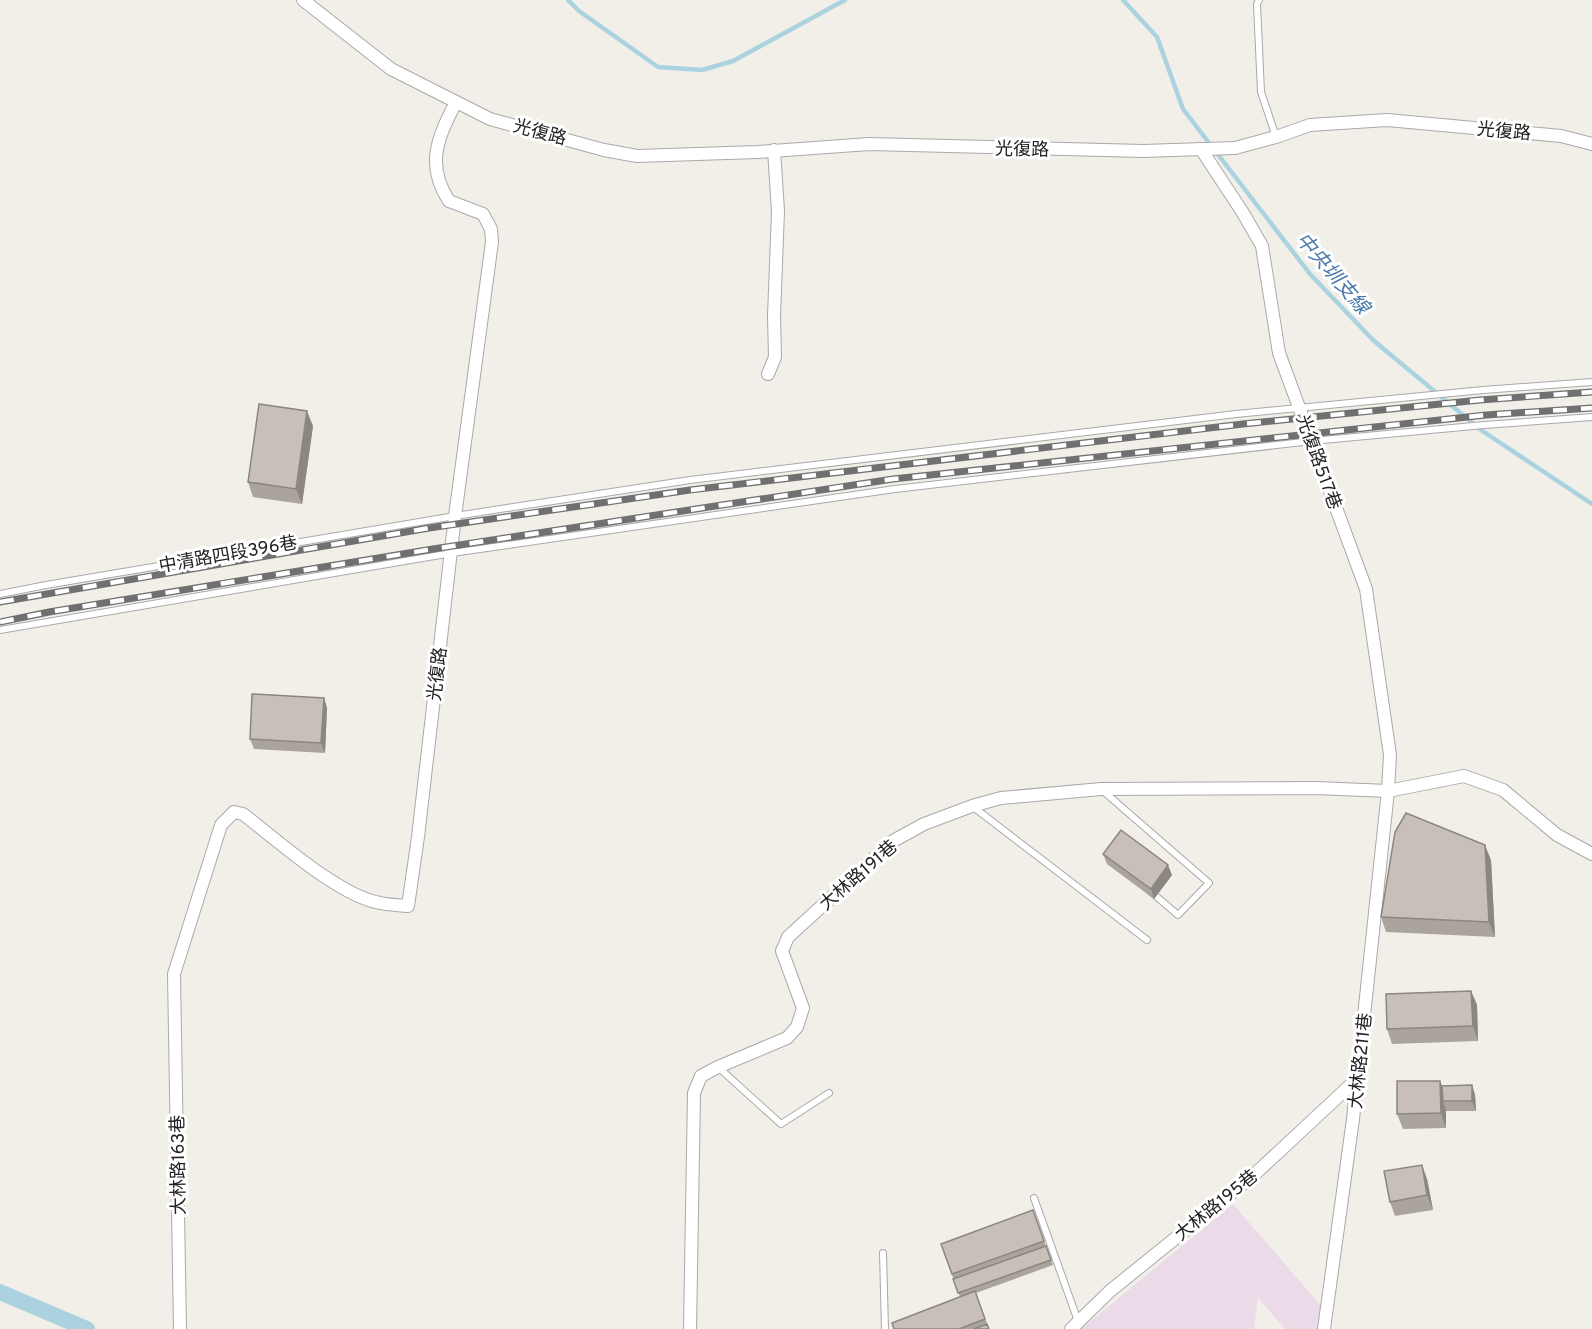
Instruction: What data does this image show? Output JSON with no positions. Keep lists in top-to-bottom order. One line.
{"streets":{"street":["光復路","光復路517巷","大林路191巷","大林路211巷","大林路163巷","大林路195巷"],"lane":["中清路四段396巷"]},"crossings":[["光復路","光復路517巷"],["光復路","中清路四段396巷"],["光復路","大林路163巷"],["光復路517巷","中清路四段396巷"],["光復路517巷","大林路191巷"],["光復路517巷","大林路211巷"],["大林路191巷","大林路211巷"],["大林路211巷","大林路195巷"]],"water":["中央圳支線"]}
